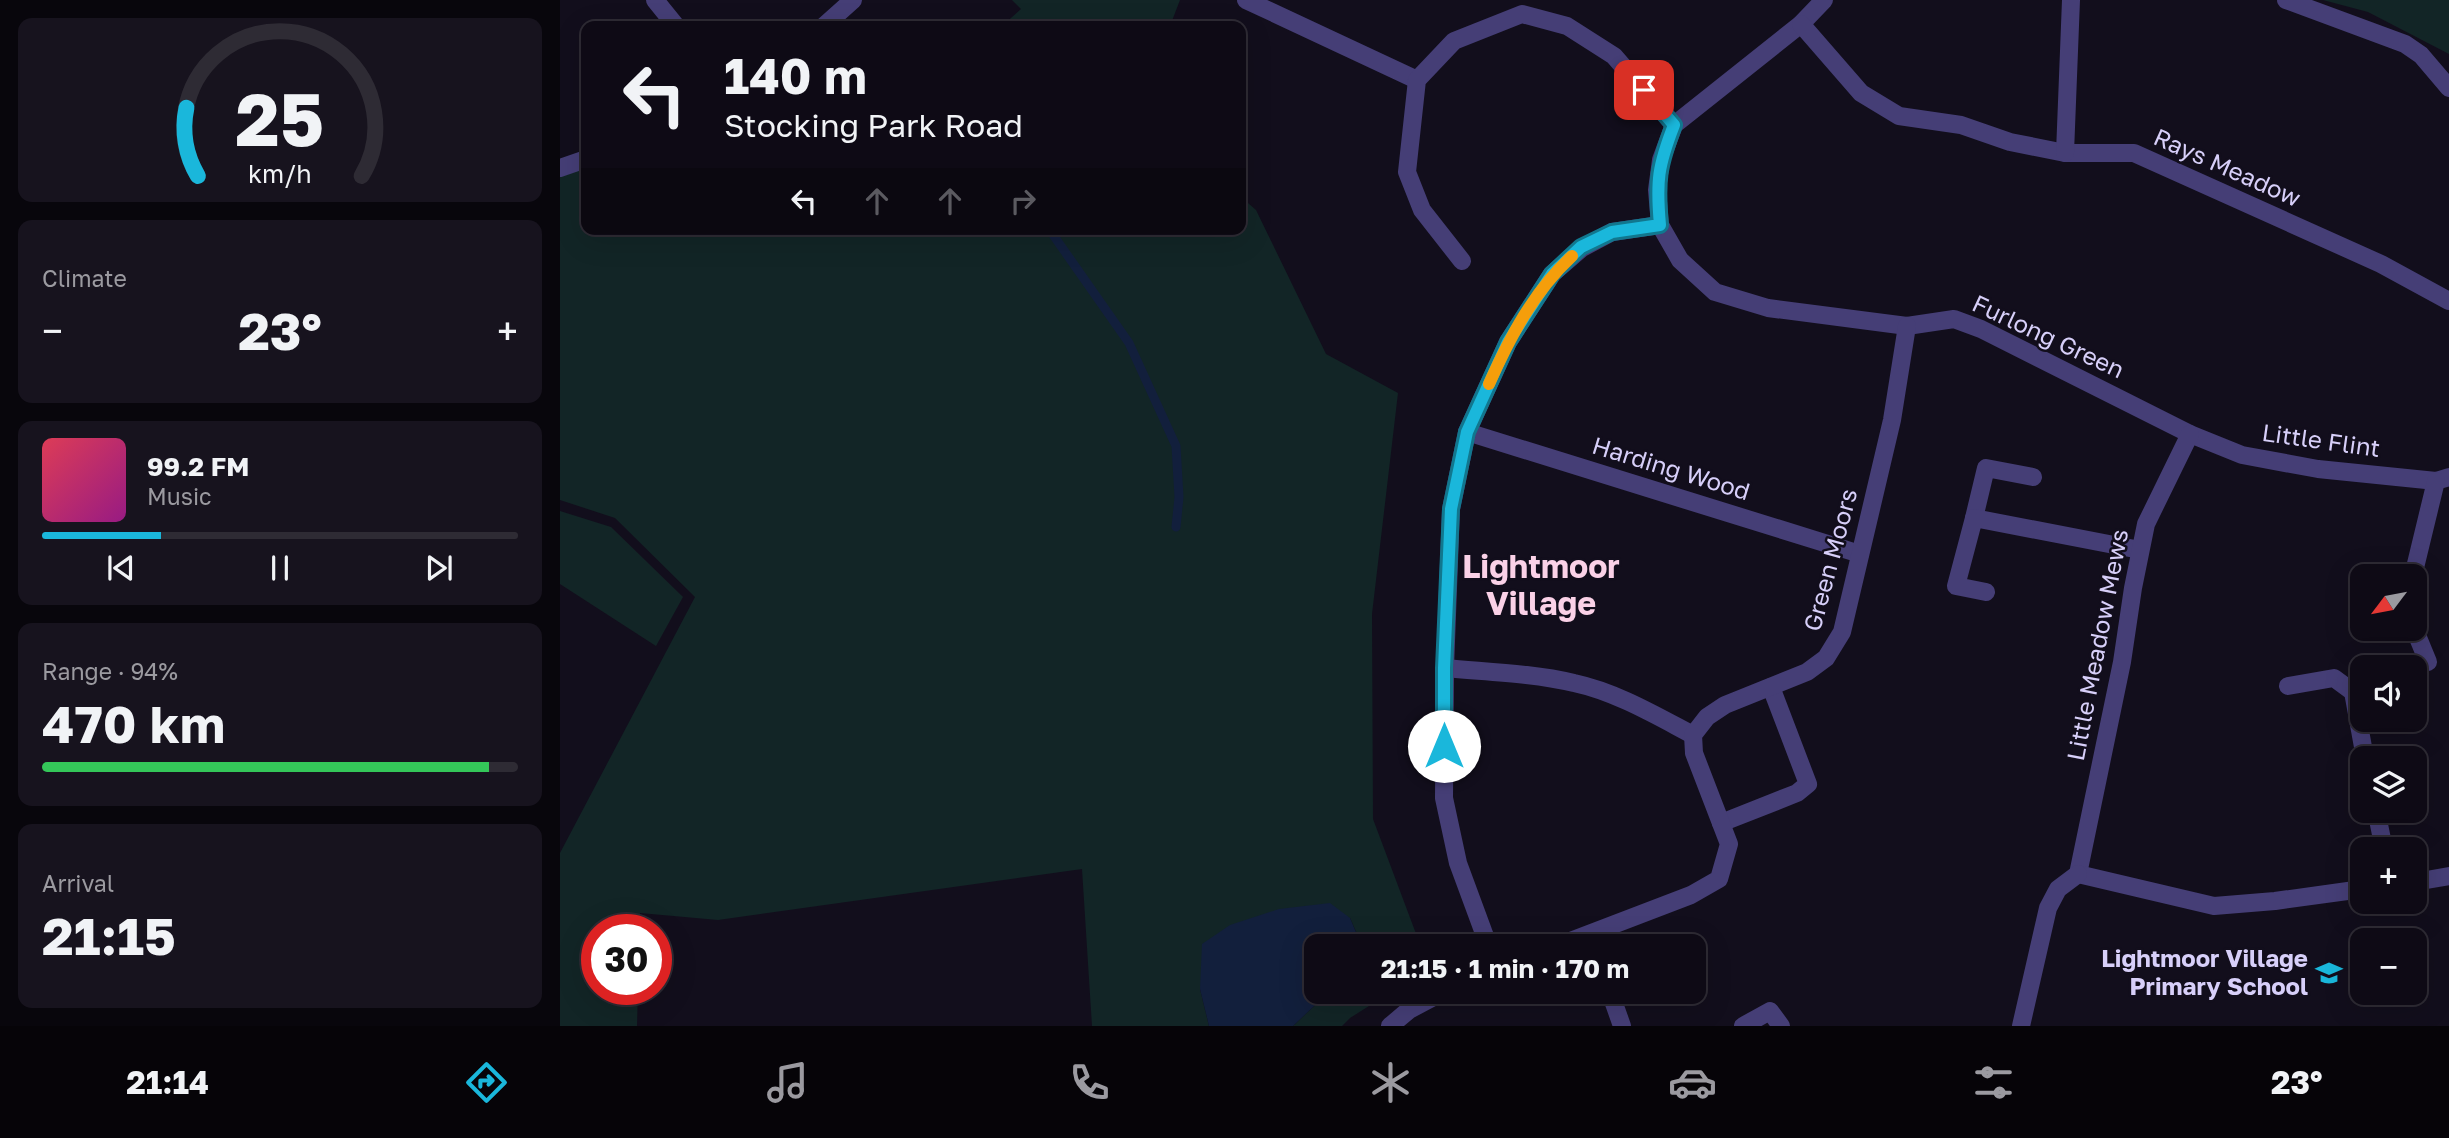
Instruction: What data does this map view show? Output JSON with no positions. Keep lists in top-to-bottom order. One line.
{"streets":{"street":["Rays Meadow","Furlong Green","Little Flint","Harding Wood","Green Moors","Little Meadow Mews"]},"crossings":[["Furlong Green","Little Flint"],["Furlong Green","Green Moors"],["Furlong Green","Little Meadow Mews"],["Little Flint","Little Meadow Mews"],["Harding Wood","Green Moors"]],"districts":["Lightmoor Village"],"places":{"school or university":["Lightmoor Village Primary School"]},"north":"bottom left","page":{"turn":["140 m","Stocking Park Road"],"tile":["Climate",["Range · 94%","470 km"],["Arrival","21:15"]],"heat":["−","23°","+"],"song":["99.2 FM","Music"],"map_buttons":["+","−"],"limit":"30","trip":"21:15 · 1 min · 170 m","tabs":["21:14","23°"],"gauge":["25","km/h"]}}
